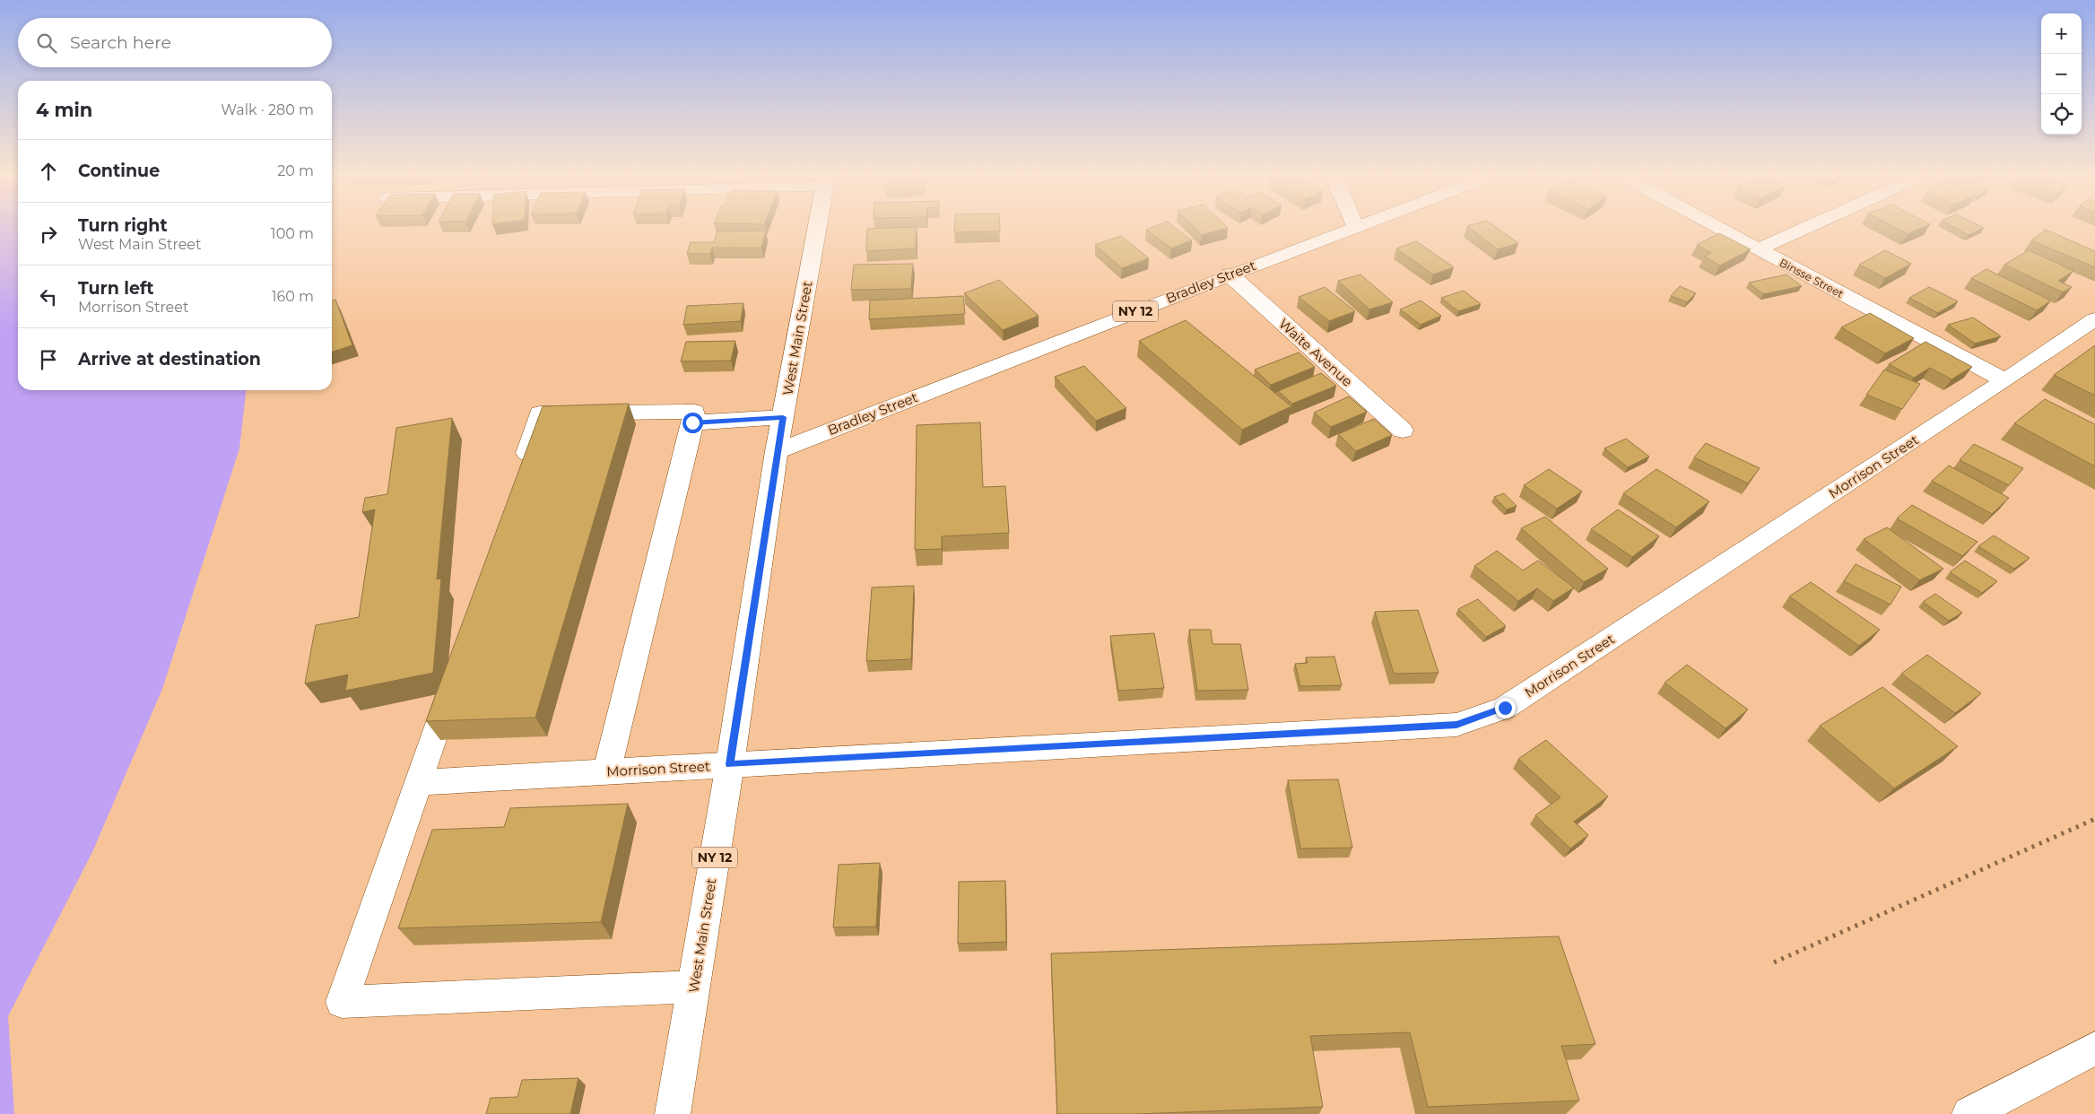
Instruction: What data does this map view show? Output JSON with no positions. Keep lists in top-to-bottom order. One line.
{"streets":{"street":["Binsse Street","Bradley Street","NY 12","West Main Street","Waite Avenue","Morrison Street"]},"crossings":[["Binsse Street","Morrison Street"],["Bradley Street","West Main Street"],["Bradley Street","Waite Avenue"],["West Main Street","Morrison Street"]],"page":{"map_buttons":["+","−"],"search":"Search here","heading":["4 min","Walk · 280 m"],"list":[["Continue","20 m"],["Turn right","West Main Street","100 m"],["Turn left","Morrison Street","160 m"],"Arrive at destination"]}}
